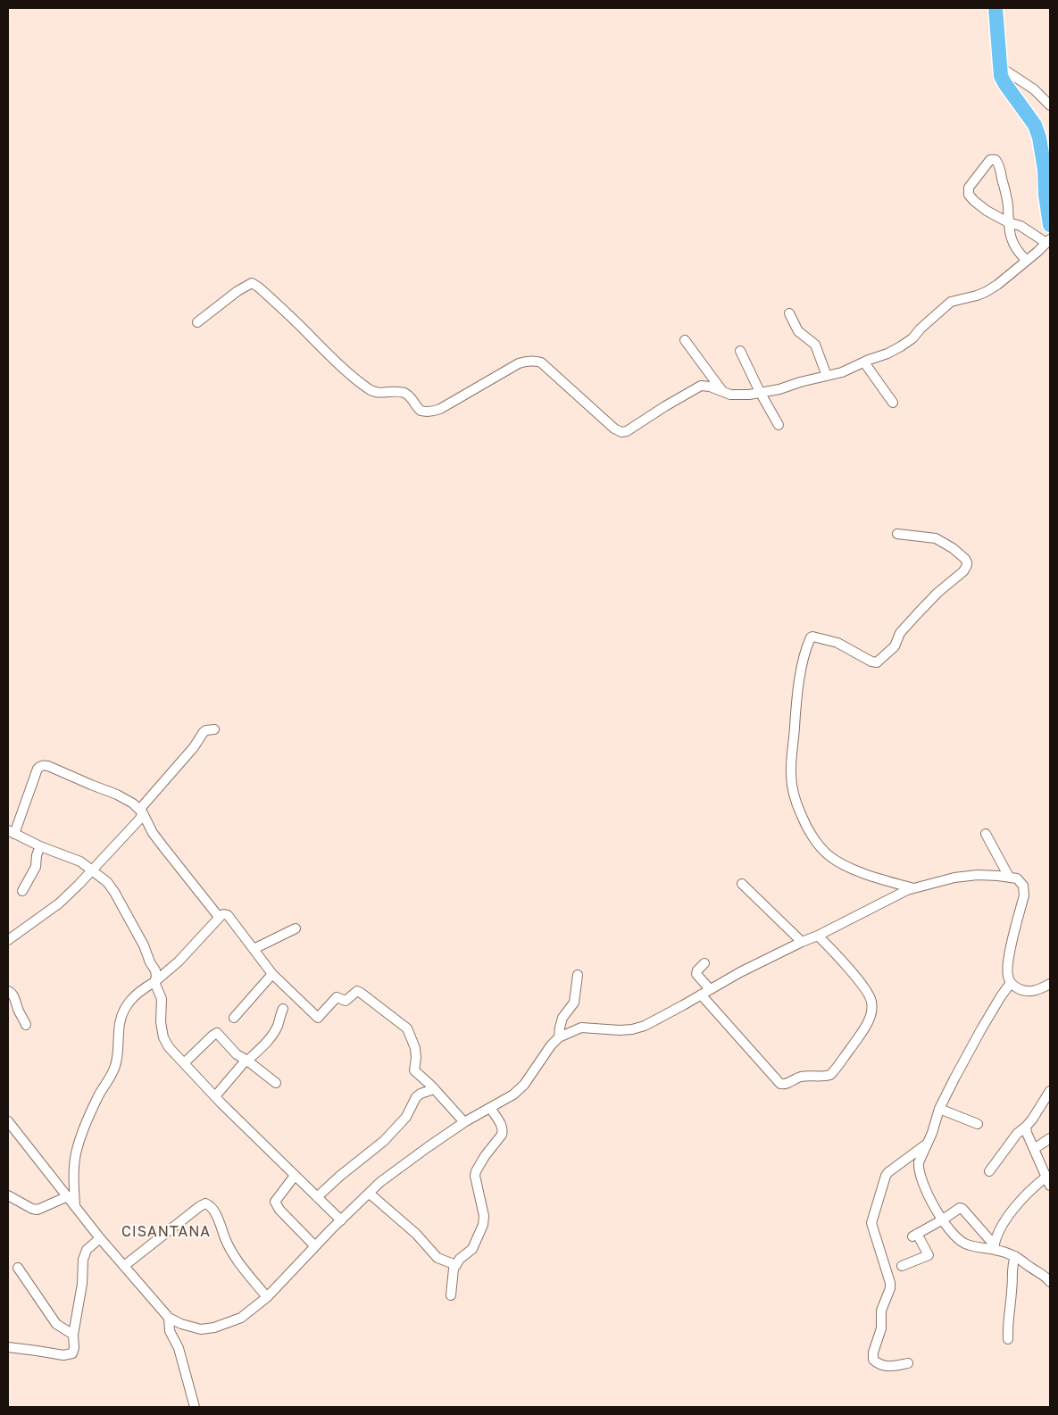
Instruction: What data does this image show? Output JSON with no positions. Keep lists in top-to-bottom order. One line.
{"districts":["CISANTANA"]}
